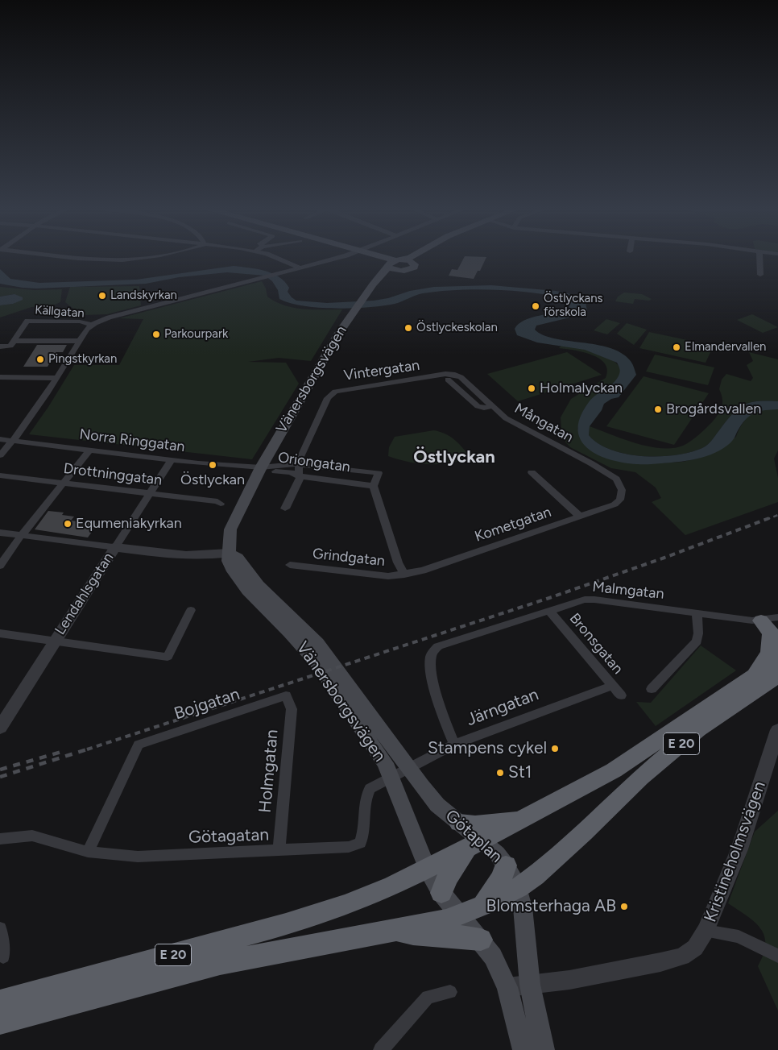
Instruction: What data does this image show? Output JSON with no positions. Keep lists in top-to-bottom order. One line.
{"streets":{"highway":["E 20"],"main road":["Vänersborgsvägen","Götaplan"],"street":["Källgatan","Vintergatan","Mångatan","Norra Ringgatan","Oriongatan","Drottninggatan","Kometgatan","Grindgatan","Malmgatan","Lendahlsgatan","Bronsgatan","Bojgatan","Järngatan","Holmgatan","Götagatan","Kristineholmsvägen"]},"crossings":[["Vintergatan","Mångatan"],["Vintergatan","Oriongatan"],["Vänersborgsvägen","Norra Ringgatan"],["Vänersborgsvägen","Oriongatan"],["Vänersborgsvägen","Järngatan"],["Vänersborgsvägen","E 20"],["Vänersborgsvägen","Götagatan"],["Vänersborgsvägen","Götaplan"],["Mångatan","Kometgatan"],["Norra Ringgatan","Oriongatan"],["Norra Ringgatan","Lendahlsgatan"],["Oriongatan","Kometgatan"],["Oriongatan","Grindgatan"],["Drottninggatan","Lendahlsgatan"],["Kometgatan","Grindgatan"],["Malmgatan","Bronsgatan"],["Malmgatan","Järngatan"],["Bronsgatan","Järngatan"],["Bojgatan","Holmgatan"],["Bojgatan","Götagatan"],["Järngatan","Götagatan"],["Järngatan","Götaplan"],["E 20","Götaplan"],["Holmgatan","Götagatan"],["Götagatan","Götaplan"],["Götaplan","Kristineholmsvägen"]],"districts":["Östlyckan"],"places":["Landskyrkan","Östlyckans förskola","Östlyckeskolan","Parkourpark","Elmandervallen","Pingstkyrkan","Holmalyckan","Brogårdsvallen","Östlyckan","Equmeniakyrkan","Stampens cykel","St1","Blomsterhaga AB"]}
